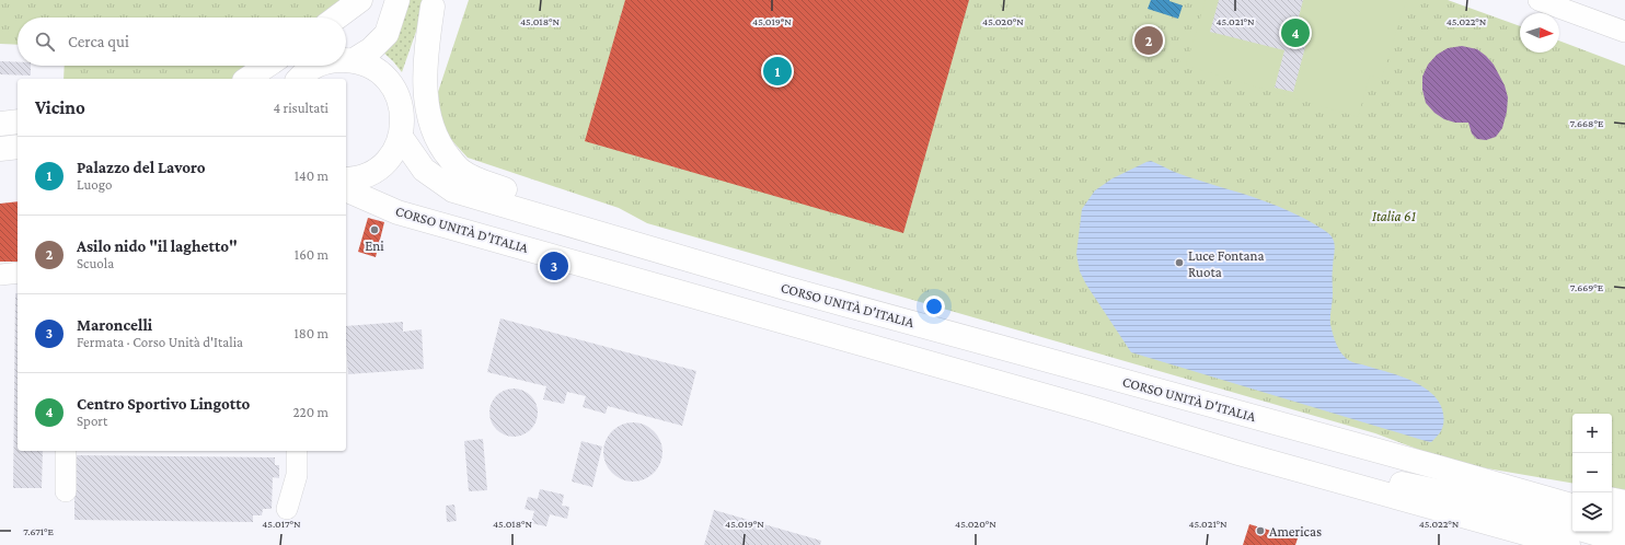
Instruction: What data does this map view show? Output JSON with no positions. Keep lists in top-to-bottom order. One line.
{"streets":{"main road":["CORSO UNITÀ D'ITALIA"]},"parks":["Italia 61"],"places":["Eni","Luce Fontana Ruota","Americas"],"north":"right","page":{"pins":["4","2","1","3"],"search":"Cerca qui","heading":["Vicino","4 risultati"],"list":[{"mark":"1","name":"Palazzo del Lavoro","note":"Luogo","value":"140 m"},{"mark":"2","name":"Asilo nido \"il laghetto\"","note":"Scuola","value":"160 m"},{"mark":"3","name":"Maroncelli","note":"Fermata · Corso Unità d'Italia","value":"180 m"},{"mark":"4","name":"Centro Sportivo Lingotto","note":"Sport","value":"220 m"}],"map_buttons":["+","−"]},"coordinates":["45.018°N","45.019°N","45.020°N","45.021°N","45.022°N","7.668°E","7.669°E","45.017°N","7.671°E"]}
